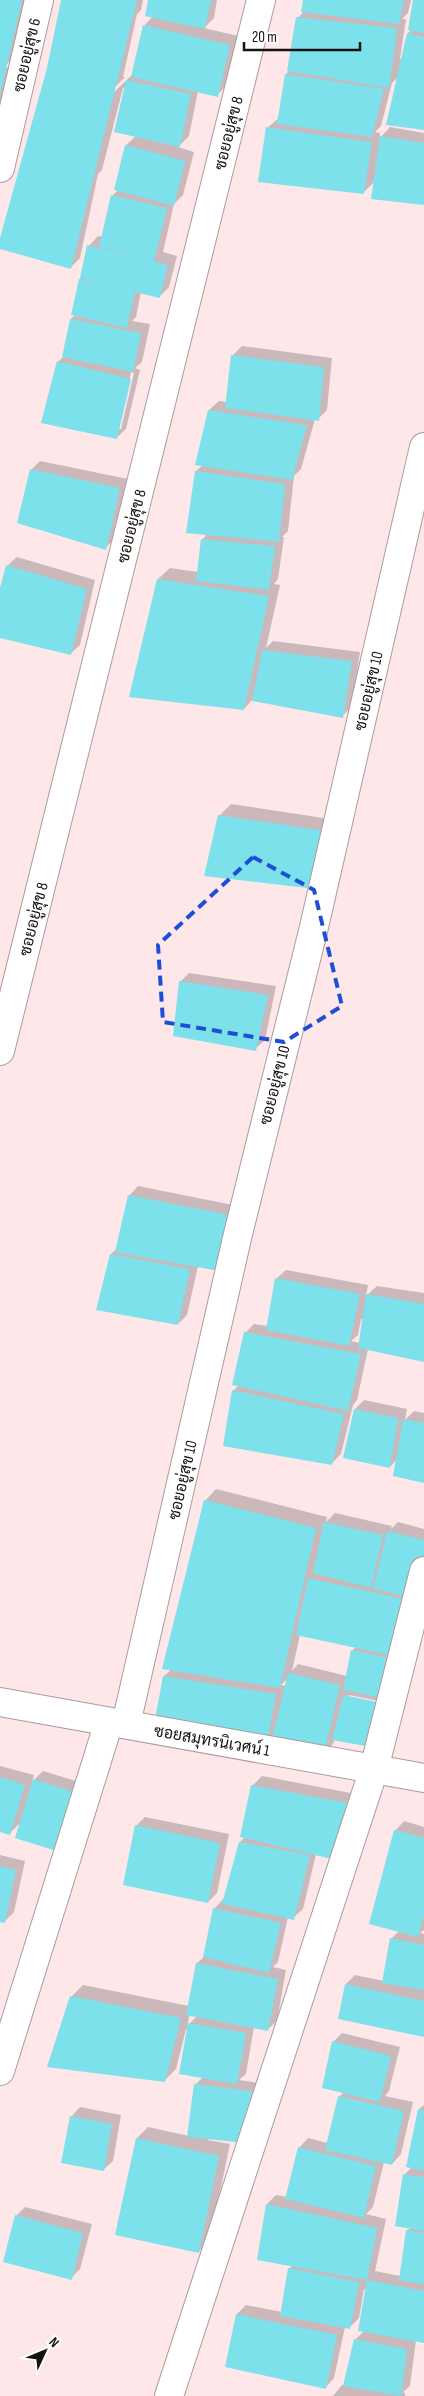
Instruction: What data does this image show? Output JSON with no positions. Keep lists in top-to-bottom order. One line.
{"streets":{"street":["ซอยอยู่สุข 6","ซอยอยู่สุข 8","ซอยอยู่สุข 10","ซอยสมุทรนิเวศน์ 1"]},"crossings":[["ซอยอยู่สุข 10","ซอยสมุทรนิเวศน์ 1"]],"scale_bar":"20 m","north":"top right"}
